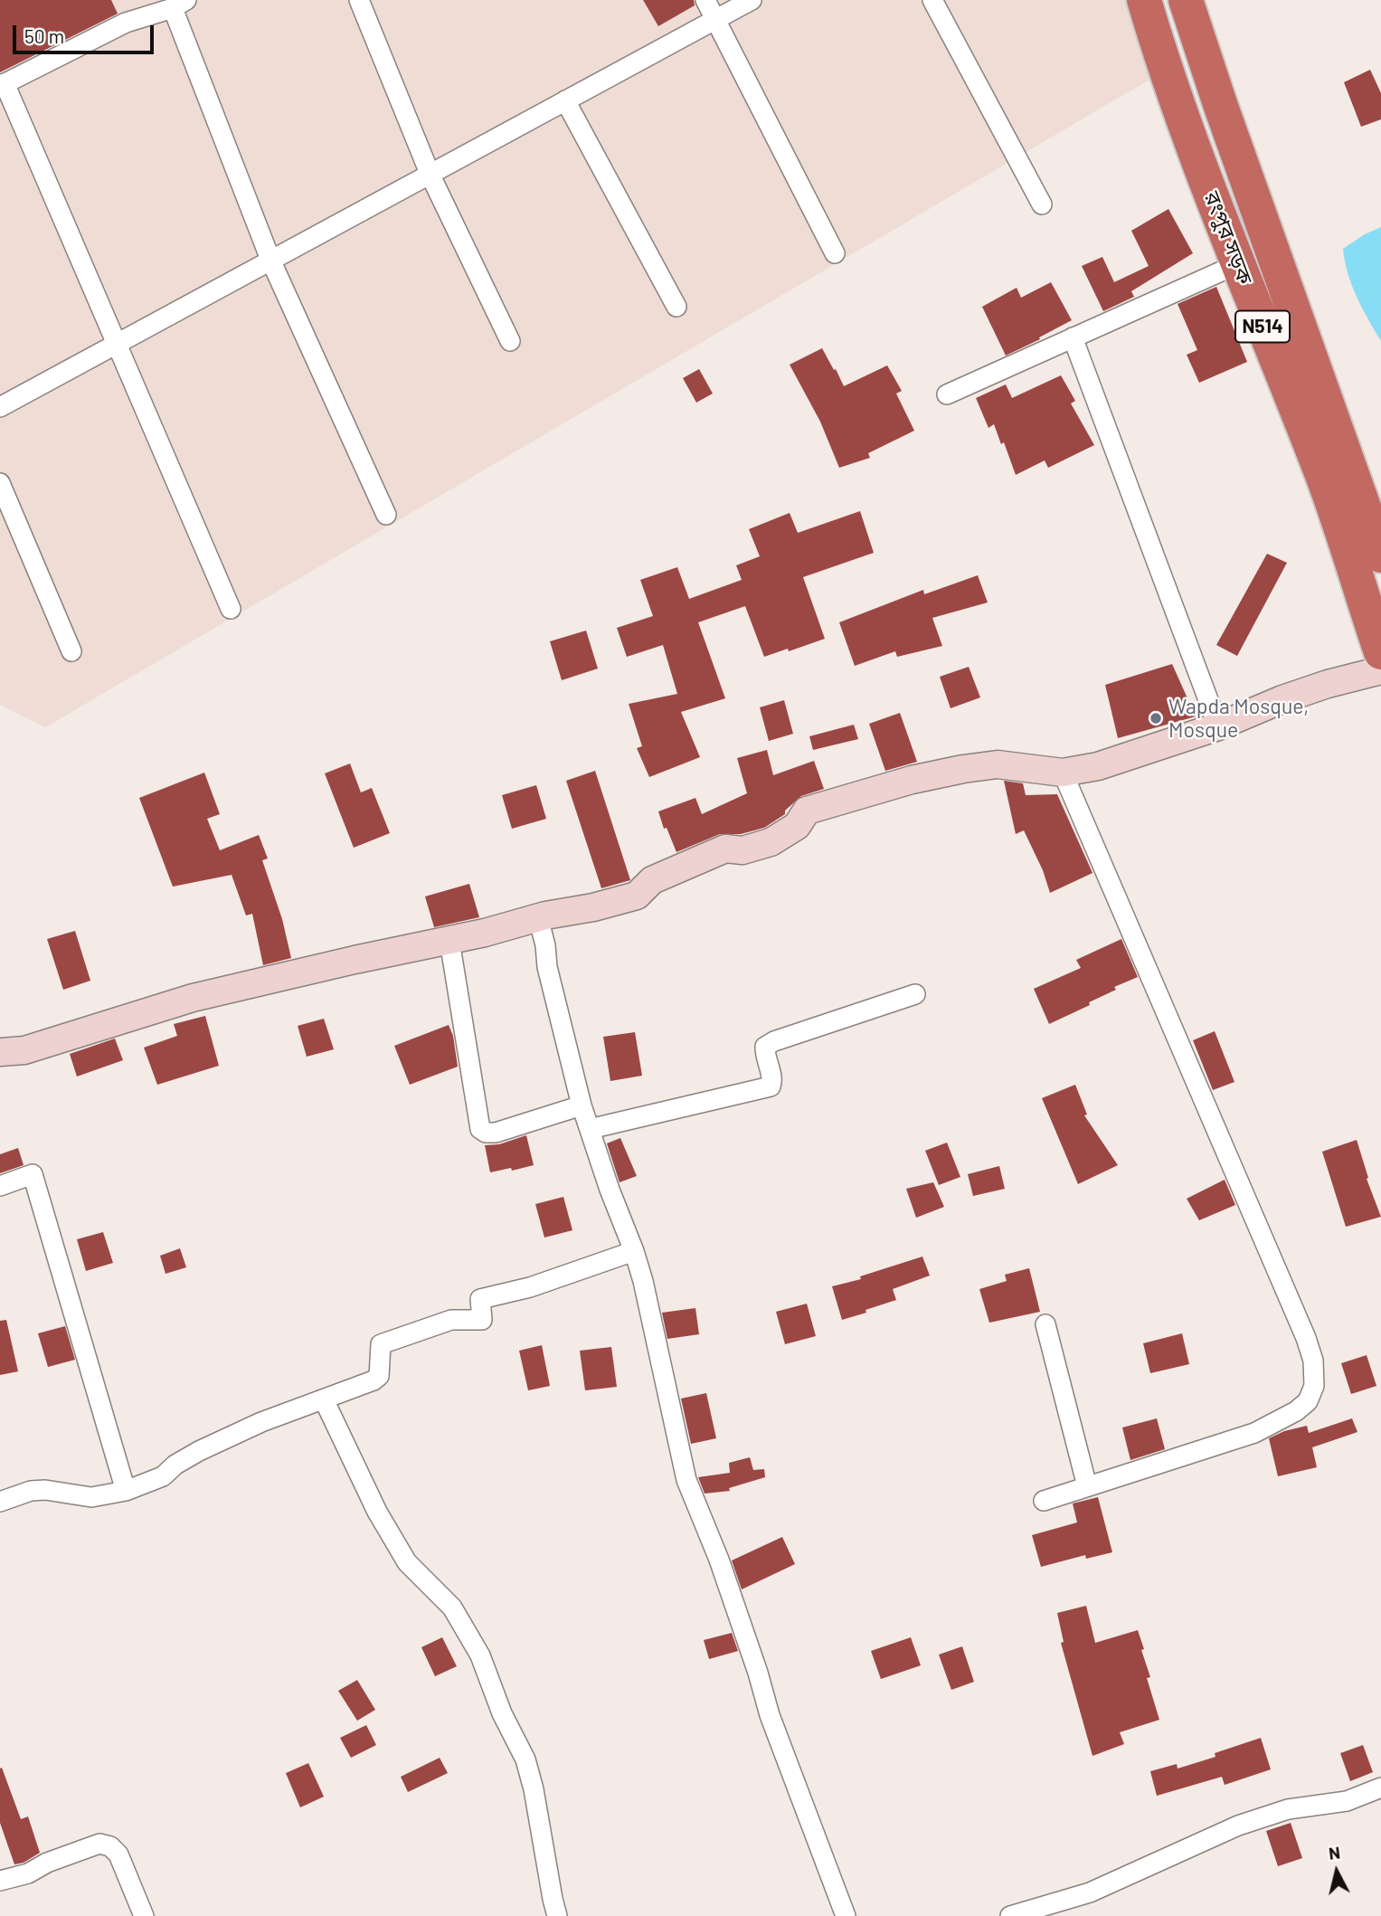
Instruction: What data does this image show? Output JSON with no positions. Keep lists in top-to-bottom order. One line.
{"streets":{"highway":["রংপুর সড়ক","N514"]},"places":["Wapda Mosque, Mosque"],"scale_bar":"50 m","north":"top"}
